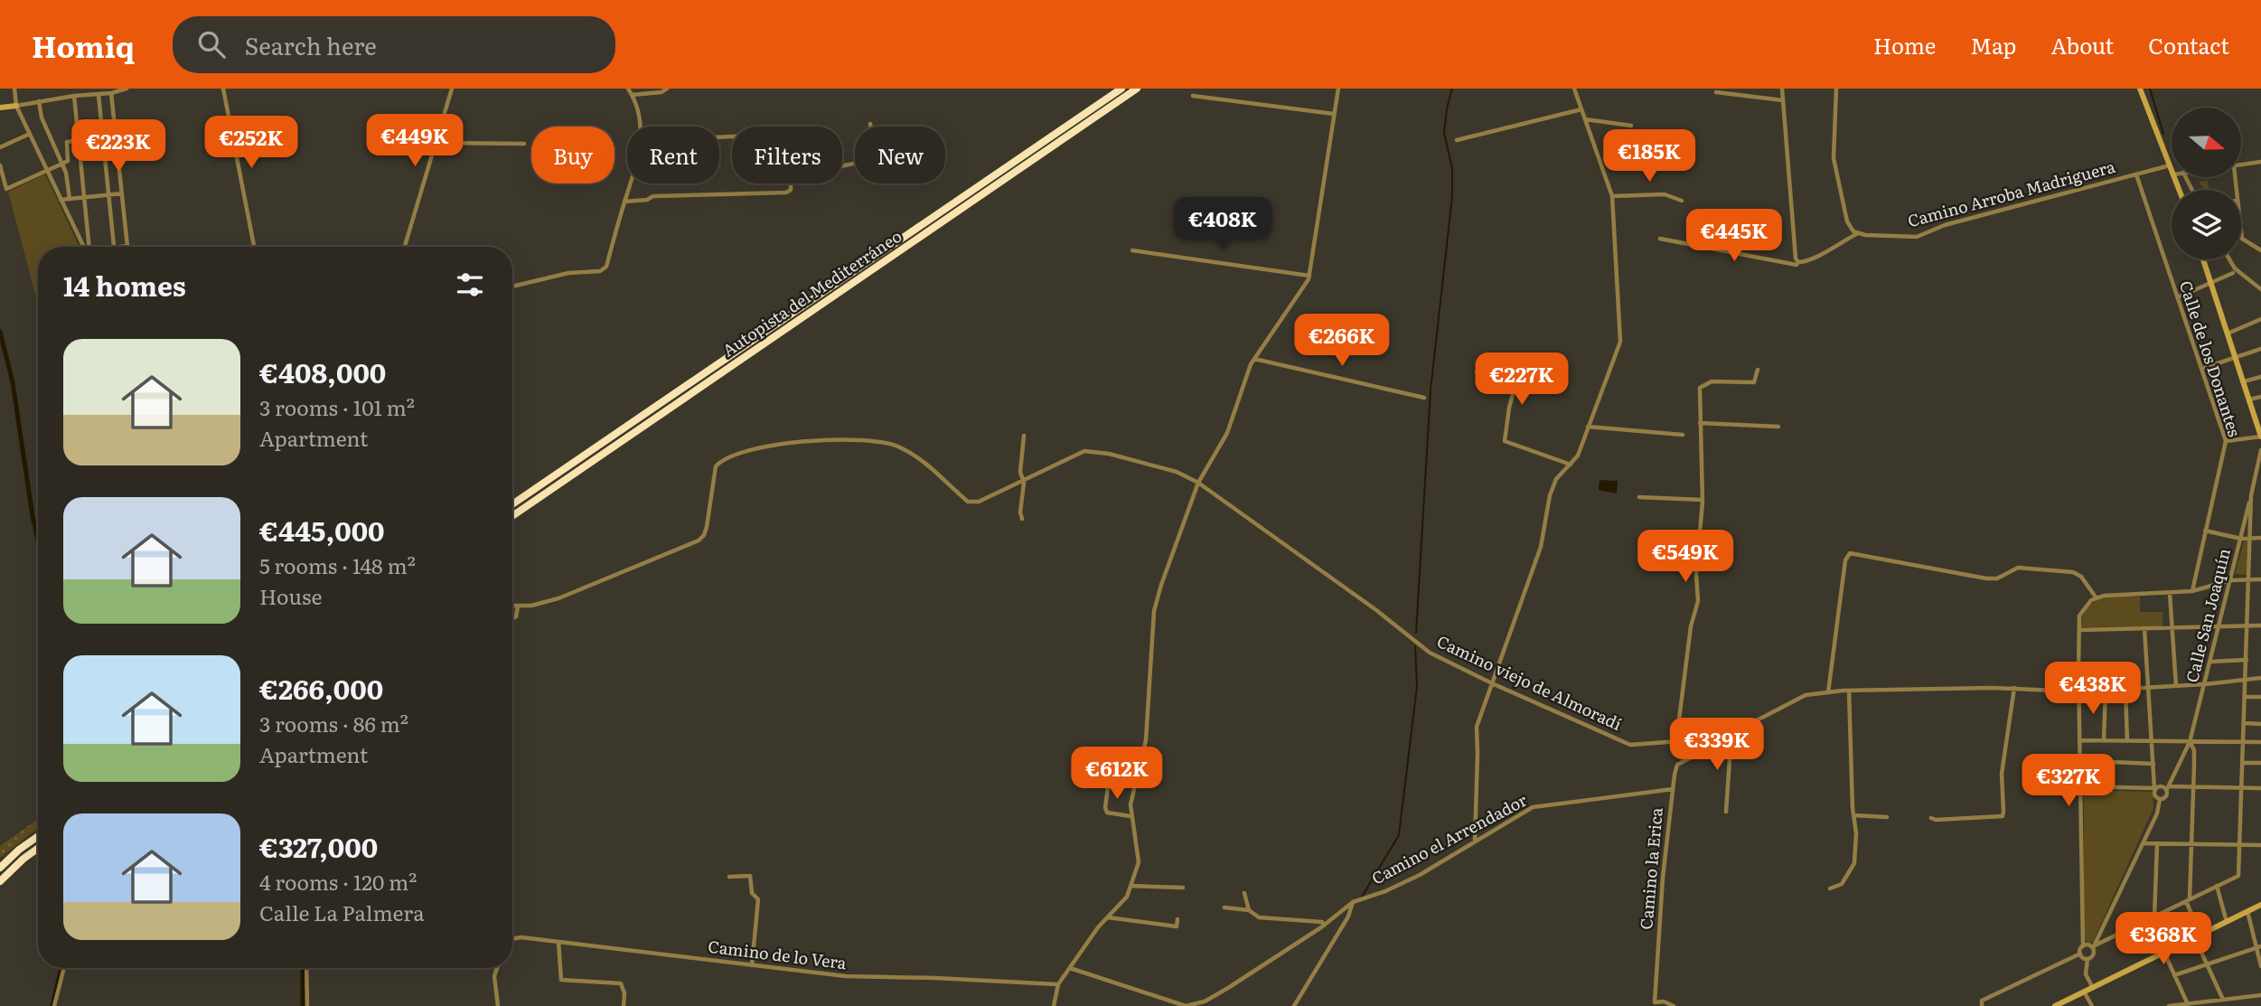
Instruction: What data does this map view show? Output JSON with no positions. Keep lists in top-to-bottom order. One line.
{"streets":{"highway":["Autopista del Mediterráneo"],"street":["Camino Arroba Madriguera","Calle de los Donantes","Calle San Joaquín","Camino viejo de Almoradí","Camino el Arrendador","Camino la Erica","Camino de lo Vera"]},"crossings":[["Camino Arroba Madriguera","Calle de los Donantes"],["Calle San Joaquín","Camino viejo de Almoradí"],["Camino viejo de Almoradí","Camino la Erica"],["Camino el Arrendador","Camino la Erica"]],"north":"right","page":{"header":"Homiq","search":"Search here","nav":["Home","Map","About","Contact"],"price":["€449K","€252K","€223K","€185K","€408K","€445K","€266K","€227K","€549K","€438K","€339K","€612K","€327K","€368K"],"chip":["Buy","Rent","Filters","New"],"heading":"14 homes","list":[{"name":"€408,000","note":"3 rooms · 101 m² · Apartment"},{"name":"€445,000","note":"5 rooms · 148 m² · House"},{"name":"€266,000","note":"3 rooms · 86 m² · Apartment"},{"name":"€327,000","note":"4 rooms · 120 m² · Calle La Palmera"}]}}
